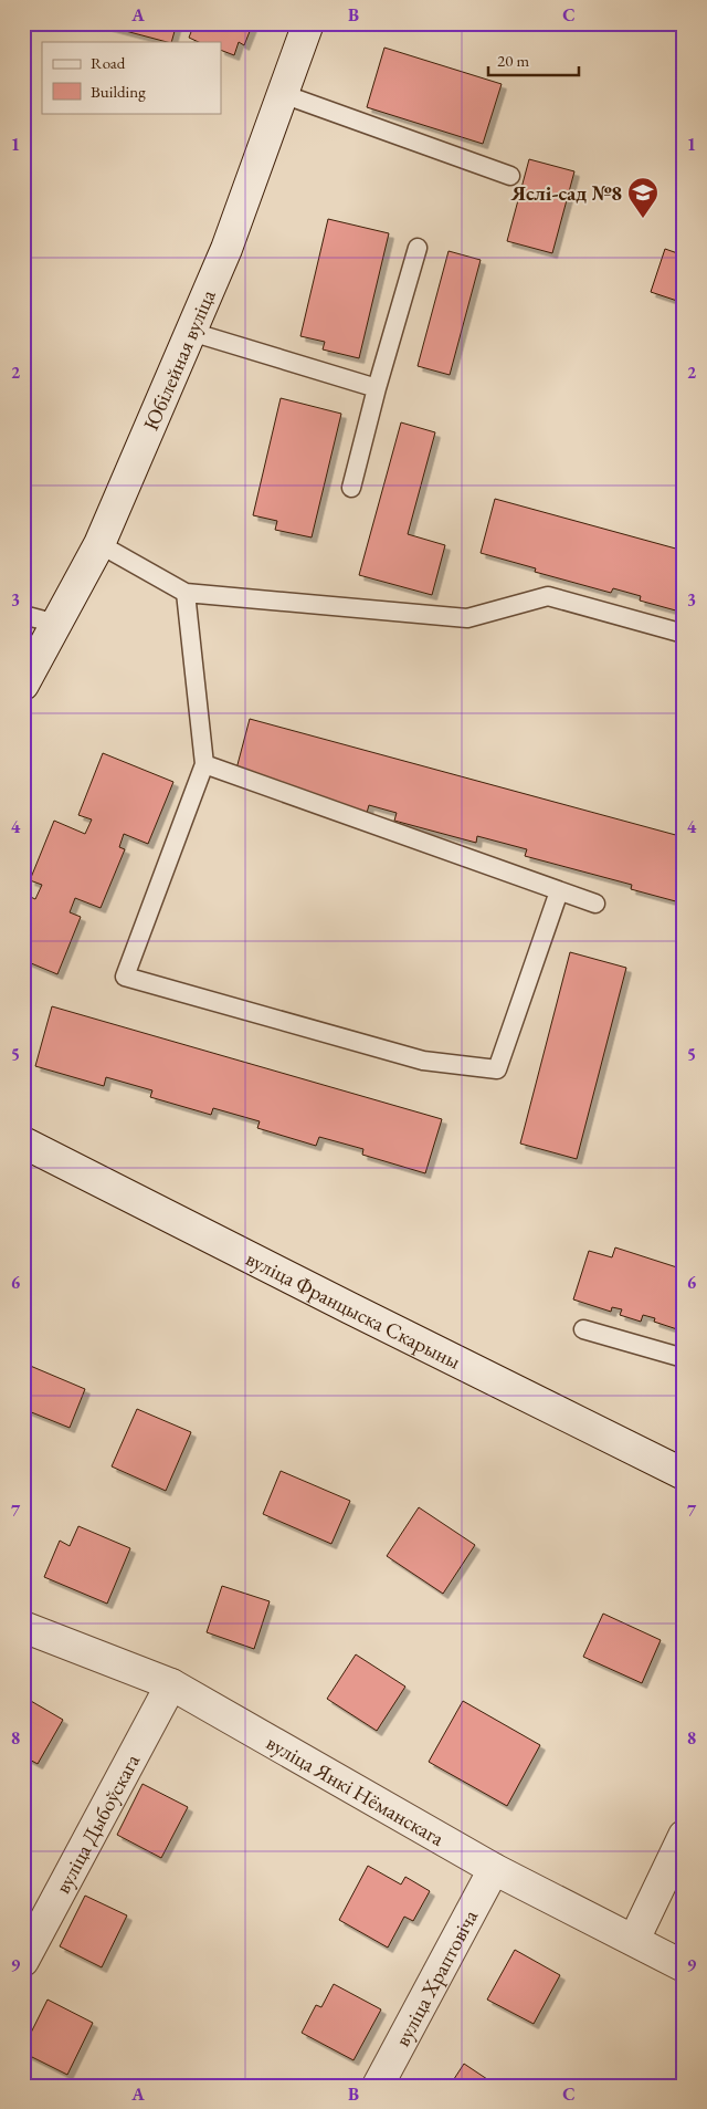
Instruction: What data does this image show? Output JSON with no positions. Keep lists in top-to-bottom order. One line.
{"streets":{"street":["Юбілейная вуліца","вуліца Францыска Скарыны","вуліца Янкі Нёманскага","вуліца Дыбоўскага","вуліца Храптовіча"]},"crossings":[["вуліца Янкі Нёманскага","вуліца Дыбоўскага"],["вуліца Янкі Нёманскага","вуліца Храптовіча"]],"places":{"school or university":["Яслі-сад №8"]},"legend":["Road","Building"],"scale_bar":"20 m","grid":{"columns":["A","B","C"],"rows":["1","2","3","4","5","6","7","8","9"]}}
